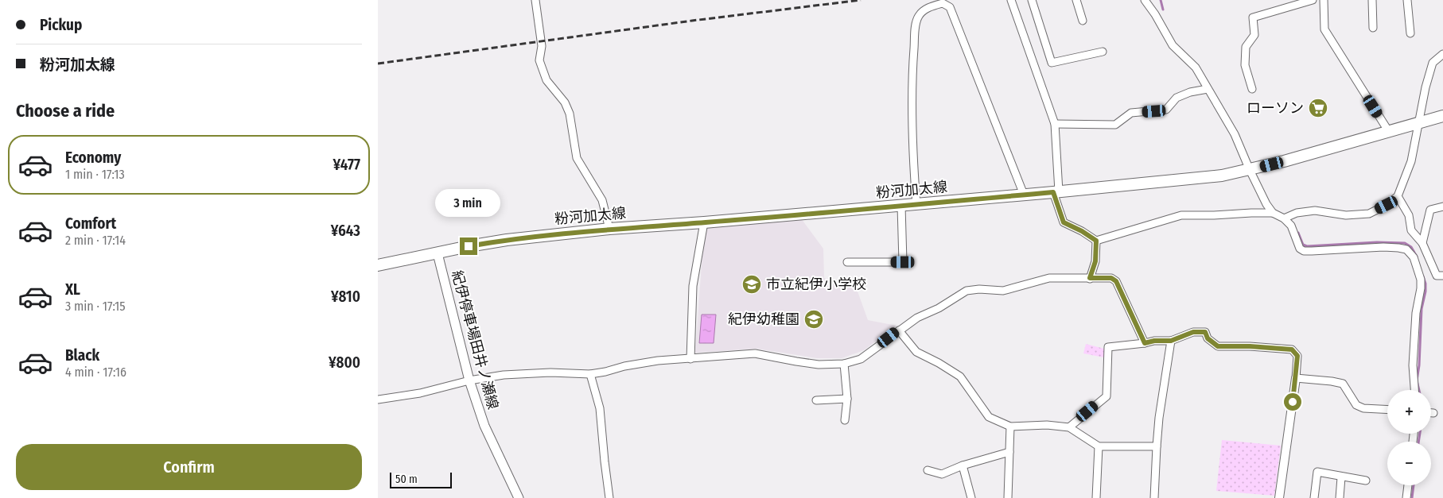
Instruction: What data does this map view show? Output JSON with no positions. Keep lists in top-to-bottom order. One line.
{"streets":{"main road":["粉河加太線","紀伊停車場田井ノ瀬線"]},"crossings":[["粉河加太線","紀伊停車場田井ノ瀬線"]],"places":{"supermarket":["ローソン"],"school or university":["市立紀伊小学校","紀伊幼稚園"]},"scale_bar":"50 m","page":{"banner":["Pickup","粉河加太線"],"heading":"Choose a ride","list":[{"name":"Economy","note":"1 min · 17:13","value":"¥477"},{"name":"Comfort","note":"2 min · 17:14","value":"¥643"},{"name":"XL","note":"3 min · 17:15","value":"¥810"},{"name":"Black","note":"4 min · 17:16","value":"¥800"}],"bubble":"3 min","map_buttons":["+","−"],"buttons":"Confirm","scale":"50 m"}}
